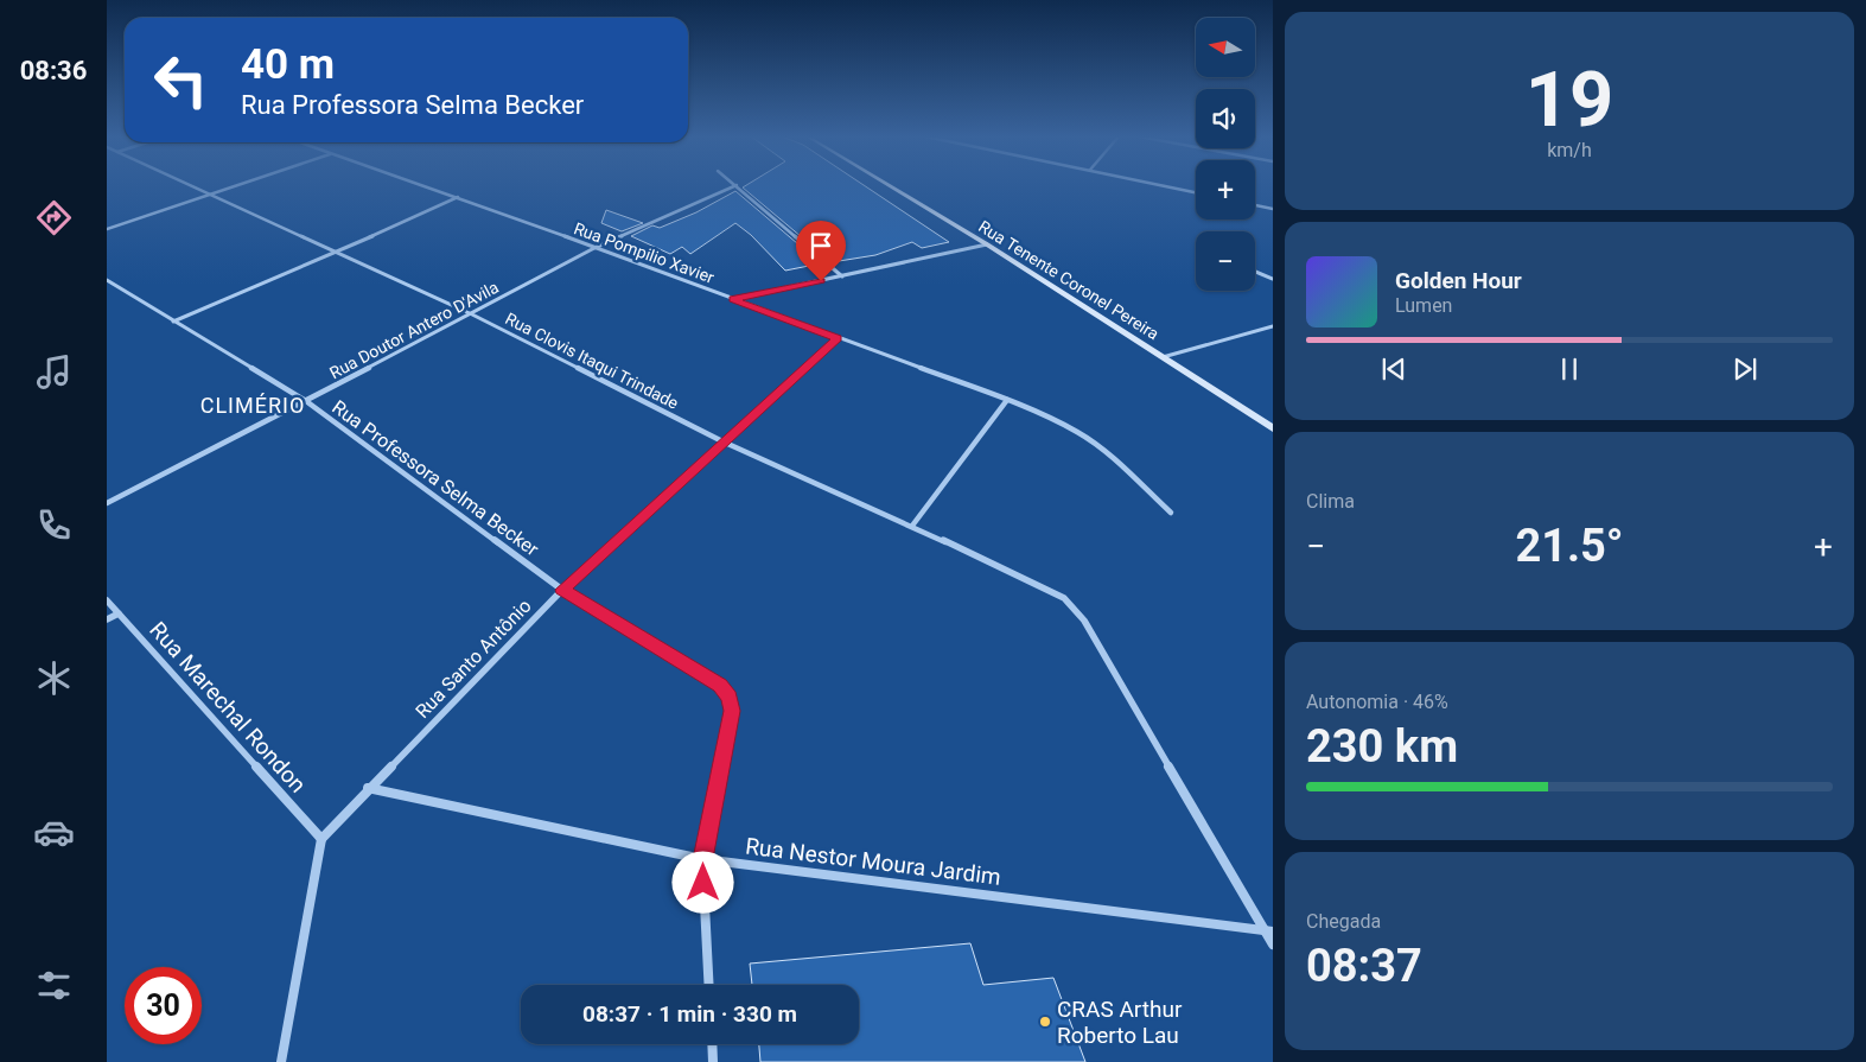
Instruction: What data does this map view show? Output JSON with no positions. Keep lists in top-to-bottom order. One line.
{"streets":{"main road":["Rua Tenente Coronel Pereira"],"street":["Rua Pompilio Xavier","Rua Doutor Antero D'Avila","Rua Clovis Itaqui Trindade","Rua Professora Selma Becker","Rua Santo Antônio","Rua Marechal Rondon","Rua Nestor Moura Jardim"]},"crossings":[["Rua Pompilio Xavier","Rua Doutor Antero D'Avila"],["Rua Pompilio Xavier","Rua Santo Antônio"],["Rua Doutor Antero D'Avila","Rua Clovis Itaqui Trindade"],["Rua Doutor Antero D'Avila","Rua Professora Selma Becker"],["Rua Clovis Itaqui Trindade","Rua Santo Antônio"],["Rua Clovis Itaqui Trindade","Rua Nestor Moura Jardim"],["Rua Professora Selma Becker","Rua Santo Antônio"],["Rua Professora Selma Becker","Rua Nestor Moura Jardim"],["Rua Santo Antônio","Rua Marechal Rondon"],["Rua Santo Antônio","Rua Nestor Moura Jardim"]],"districts":["CLIMÉRIO"],"places":["CRAS Arthur Roberto Lau"],"north":"left","page":{"tabs":"08:36","tile":[["19","km/h"],"Clima",["Autonomia · 46%","230 km"],["Chegada","08:37"]],"map_buttons":["+","−"],"turn":["40 m","Rua Professora Selma Becker"],"song":["Golden Hour","Lumen"],"heat":["−","21.5°","+"],"limit":"30","trip":"08:37 · 1 min · 330 m"}}
